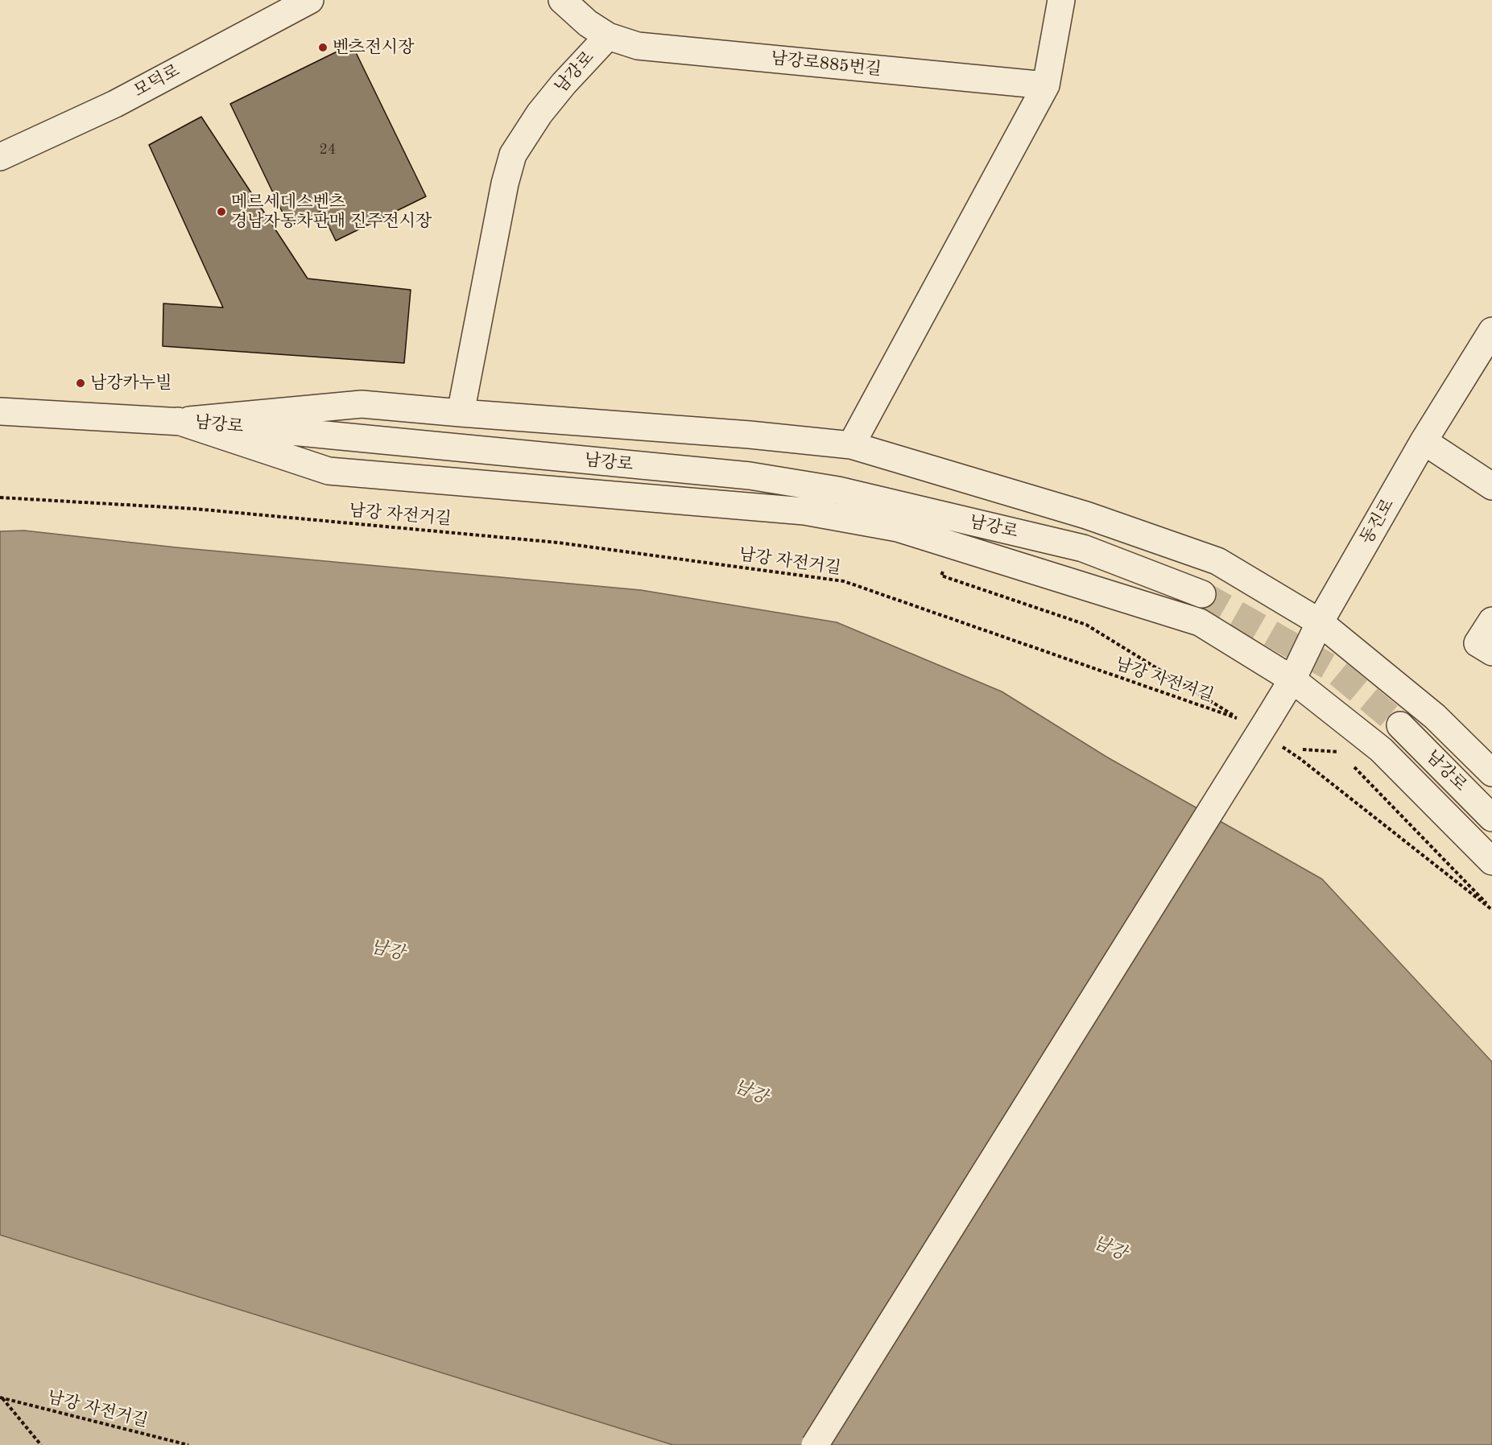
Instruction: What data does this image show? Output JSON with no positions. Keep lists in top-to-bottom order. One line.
{"streets":{"street":["남강로885번길","남강로","모덕로","동진로"],"path":["남강 자전거길"]},"crossings":[["남강로885번길","남강로"]],"water":["남강"],"places":["벤츠전시장","메르세데스벤츠 경남자동차판매 진주전시장","남강카누빌"],"house_numbers":["24"]}
